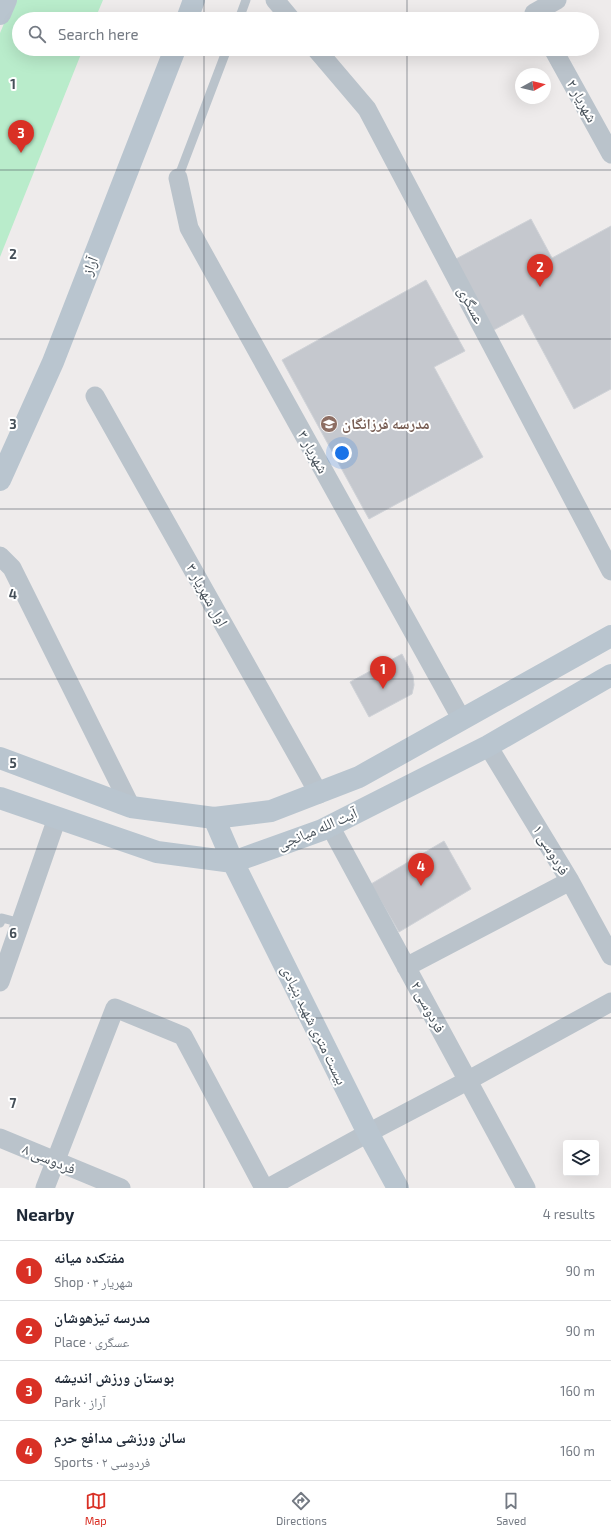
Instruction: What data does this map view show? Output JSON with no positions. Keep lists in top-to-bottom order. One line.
{"streets":{"main road":["آراز","آیت الله میانجی","بیست متری شهید بنیادی"],"street":["شهریار ۲","عسگری","شهریار ۳","اول شهریار ۳","فردوسی ۱","فردوسی ۲","فردوسی ۸"]},"crossings":[["شهریار ۳","آیت الله میانجی"],["اول شهریار ۳","آیت الله میانجی"],["آیت الله میانجی","فردوسی ۱"],["آیت الله میانجی","فردوسی ۲"],["آیت الله میانجی","بیست متری شهید بنیادی"]],"places":{"school or university":["مدرسه فرزانگان"]},"north":"right","page":{"search":"Search here","pins":["3","2","1","4"],"heading":["Nearby","4 results"],"list":[{"mark":"1","name":"مفتکده میانه","note":"Shop · شهریار ۳","value":"90 m"},{"mark":"2","name":"مدرسه تیزهوشان","note":"Place · عسگری","value":"90 m"},{"mark":"3","name":"بوستان ورزش اندیشه","note":"Park · آراز","value":"160 m"},{"mark":"4","name":"سالن ورزشی مدافع حرم","note":"Sports · فردوسی ۲","value":"160 m"}],"nav":["Map","Directions","Saved"]},"grid":{"rows":["1","2","3","4","5","6","7"]}}
